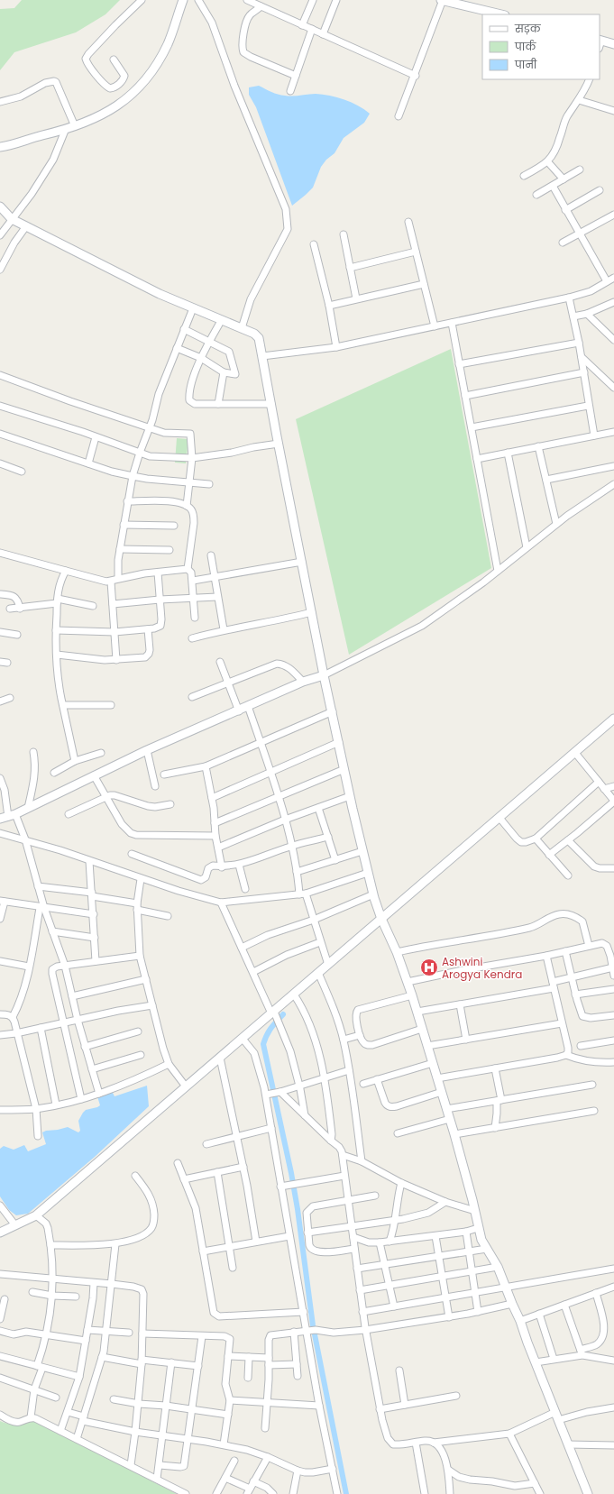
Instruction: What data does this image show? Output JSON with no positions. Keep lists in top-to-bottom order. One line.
{"places":{"hospital":["Ashwini Arogya Kendra"]},"legend":["सड़क","पार्क","पानी"]}
